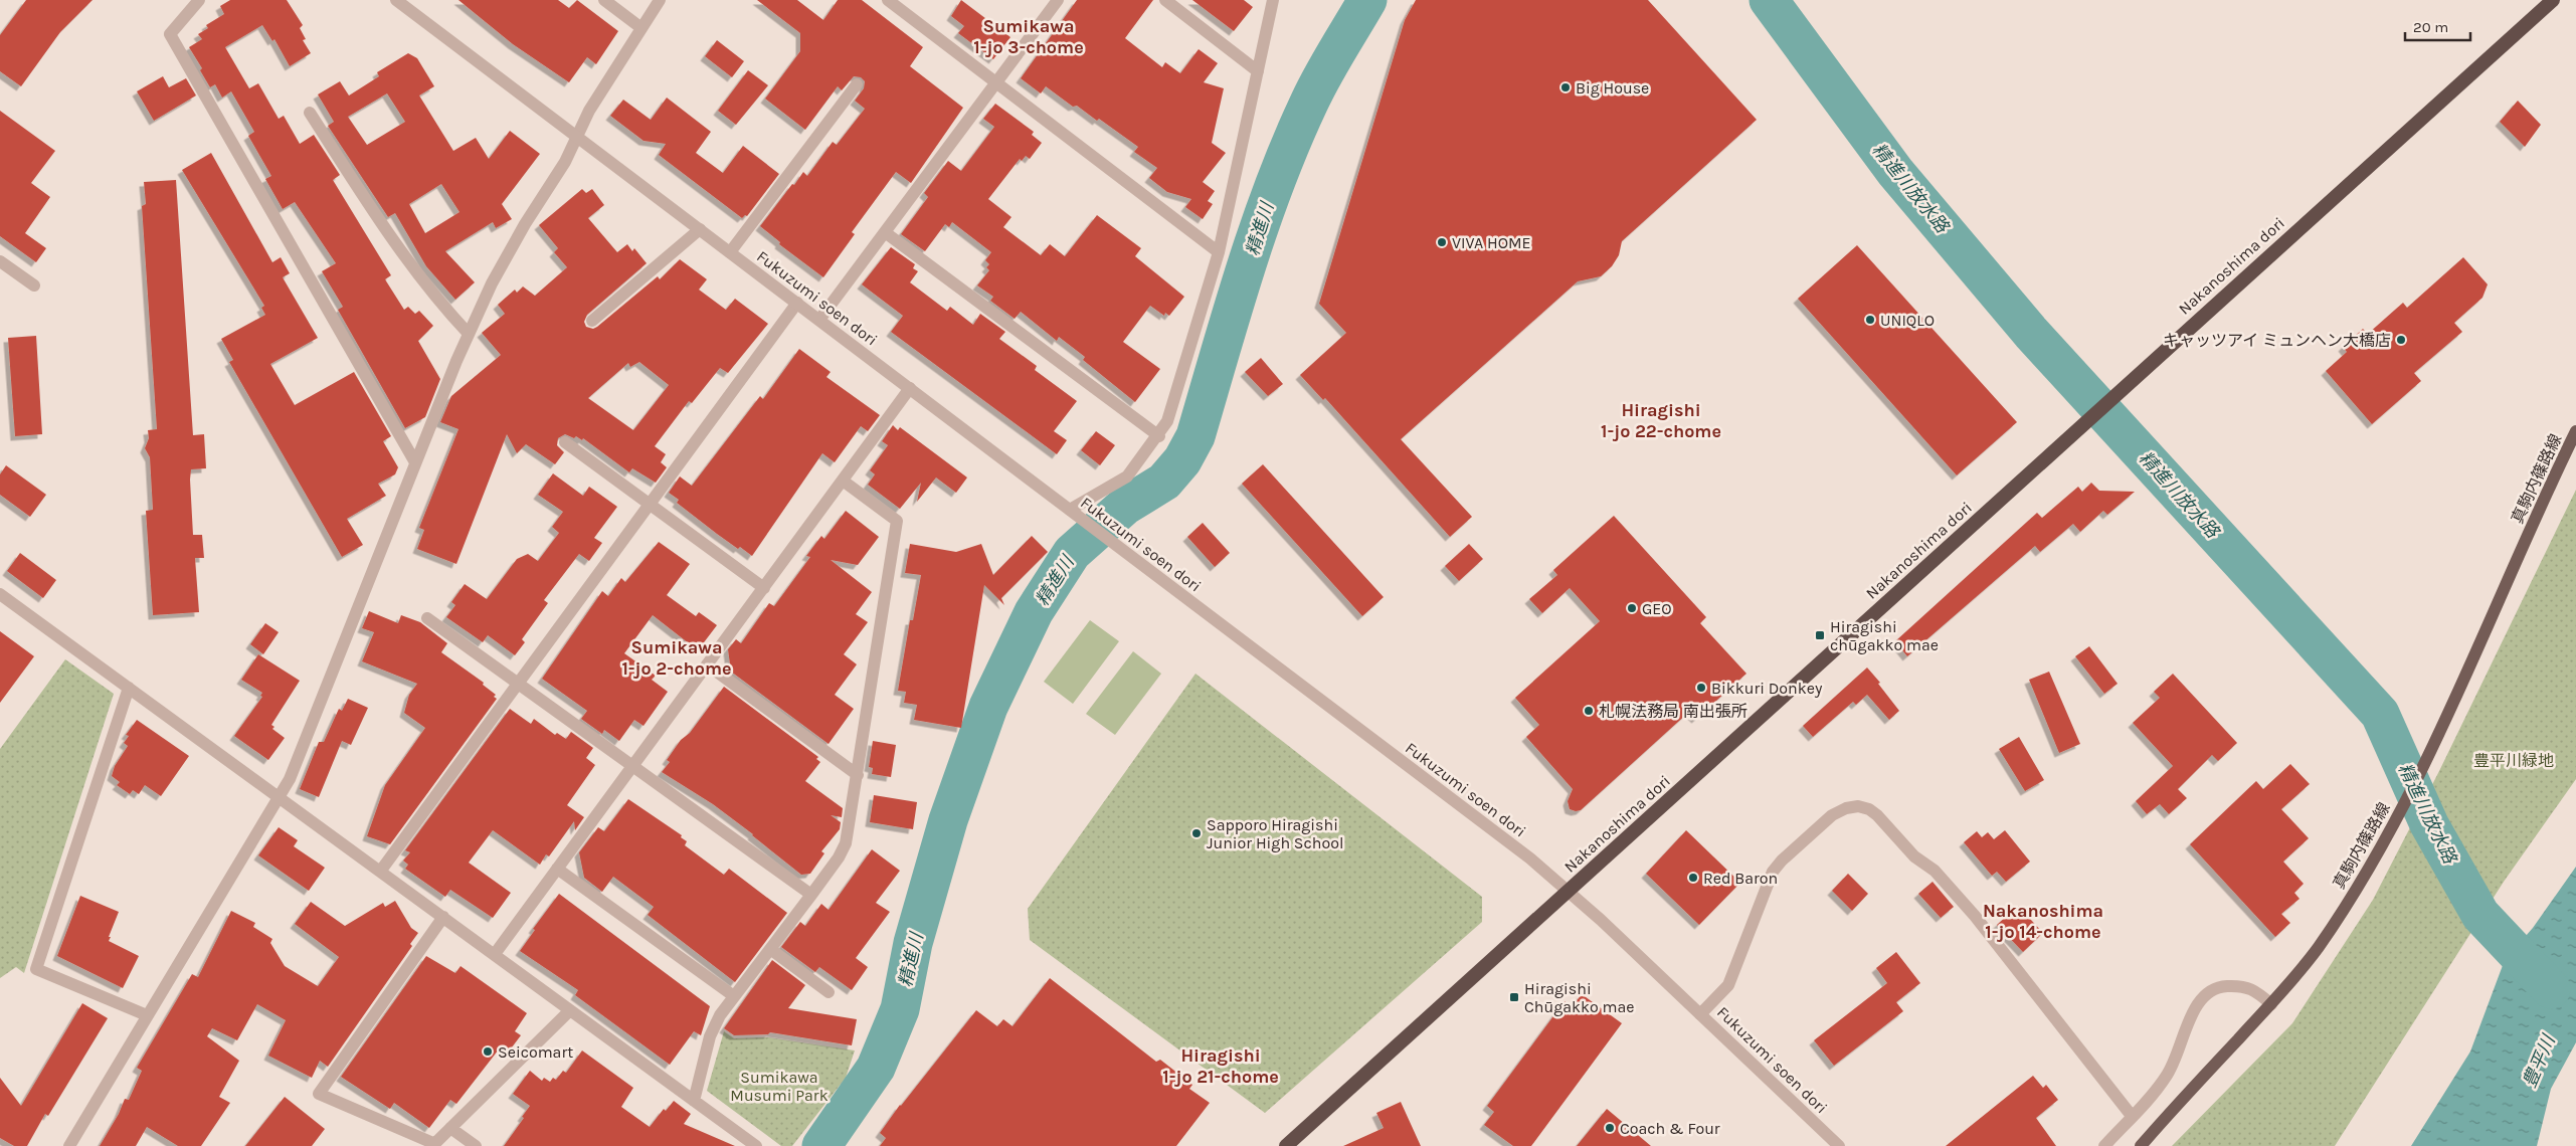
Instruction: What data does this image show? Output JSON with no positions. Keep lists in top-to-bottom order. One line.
{"streets":{"highway":["Nakanoshima dori"],"main road":["真駒内篠路線"],"street":["Fukuzumi soen dori"]},"crossings":[["Nakanoshima dori","Fukuzumi soen dori"]],"districts":["Sumikawa 1-jo 3-chome","Hiragishi 1-jo 22-chome","Sumikawa 1-jo 2-chome","Nakanoshima 1-jo 14-chome","Hiragishi 1-jo 21-chome"],"water":["精進川放水路","精進川","豊平川"],"parks":["豊平川緑地","Sumikawa Musumi Park"],"places":{"other":["Big House","VIVA HOME","UNIQLO","キャッツアイ ミュンヘン大橋店","GEO","Bikkuri Donkey","札幌法務局 南出張所","Sapporo Hiragishi Junior High School","Red Baron","Seicomart","Coach & Four"],"transit":["Hiragishi chūgakko mae","Hiragishi Chūgakko mae"]},"scale_bar":"20 m"}
